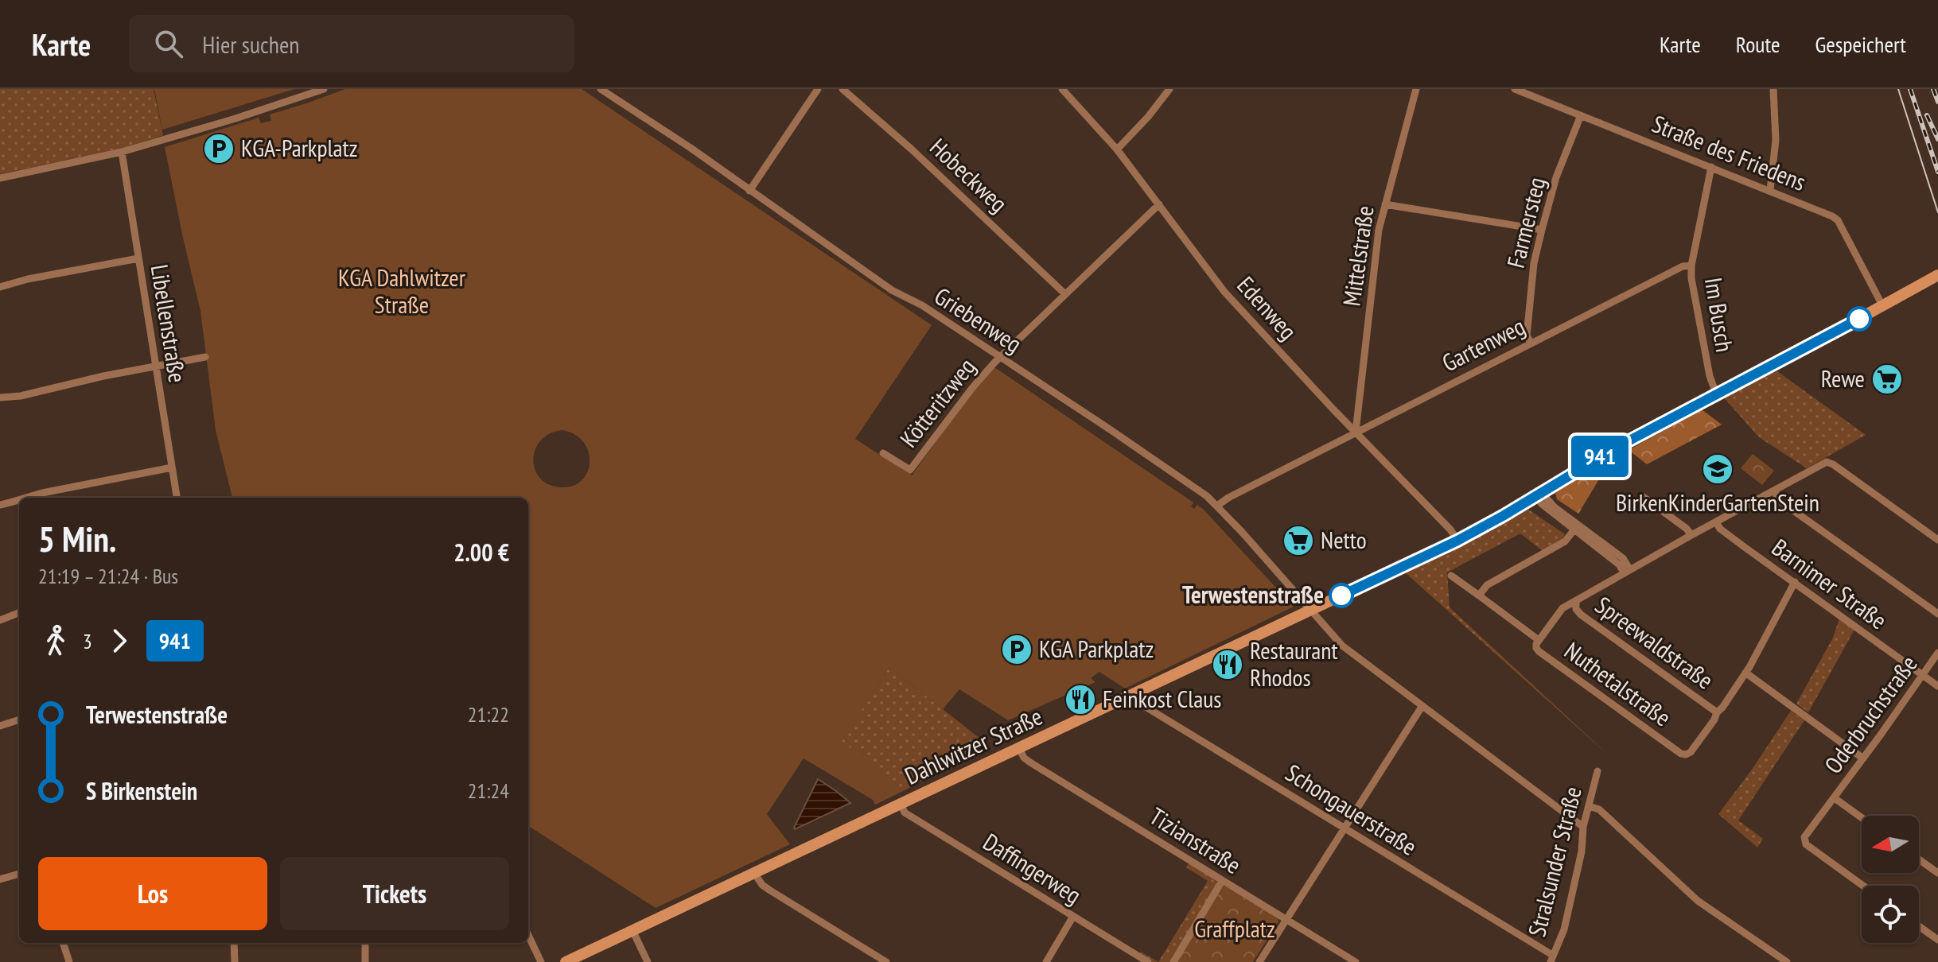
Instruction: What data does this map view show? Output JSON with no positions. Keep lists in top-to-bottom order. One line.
{"streets":{"main road":["Dahlwitzer Straße"],"street":["Straße des Friedens","Hobeckweg","Farmersteg","Mittelstraße","Edenweg","Im Busch","Griebenweg","Libellenstraße","Gartenweg","Kötteritzweg","Barnimer Straße","Spreewaldstraße","Nuthetalstraße","Oderbruchstraße","Schongauerstraße","Tizianstraße","Stralsunder Straße","Daffingerweg"]},"crossings":[["Straße des Friedens","Farmersteg"],["Straße des Friedens","Im Busch"],["Straße des Friedens","Dahlwitzer Straße"],["Hobeckweg","Kötteritzweg"],["Farmersteg","Gartenweg"],["Mittelstraße","Edenweg"],["Mittelstraße","Gartenweg"],["Edenweg","Gartenweg"],["Edenweg","Kötteritzweg"],["Edenweg","Dahlwitzer Straße"],["Im Busch","Gartenweg"],["Im Busch","Dahlwitzer Straße"],["Griebenweg","Gartenweg"],["Griebenweg","Kötteritzweg"],["Griebenweg","Dahlwitzer Straße"],["Barnimer Straße","Spreewaldstraße"],["Barnimer Straße","Nuthetalstraße"],["Barnimer Straße","Oderbruchstraße"],["Spreewaldstraße","Nuthetalstraße"],["Dahlwitzer Straße","Schongauerstraße"],["Dahlwitzer Straße","Tizianstraße"],["Dahlwitzer Straße","Daffingerweg"],["Schongauerstraße","Stralsunder Straße"]],"parks":["KGA Dahlwitzer Straße","Graffplatz"],"places":{"parking":["KGA-Parkplatz","KGA Parkplatz"],"supermarket":["Rewe","Netto"],"school or university":["BirkenKinderGartenStein"],"other":["Terwestenstraße"],"restaurant":["Restaurant Rhodos","Feinkost Claus"]},"lines":["bus line 941"],"north":"left","page":{"header":"Karte","search":"Hier suchen","nav":["Karte","Route","Gespeichert"],"on_map":"941","heading":["5 Min.","21:19 – 21:24 · Bus","2.00 €"],"legs":["3","941"],"list":[{"name":"Terwestenstraße","value":"21:22"},{"name":"S Birkenstein","value":"21:24"}],"buttons":["Los","Tickets"]}}
